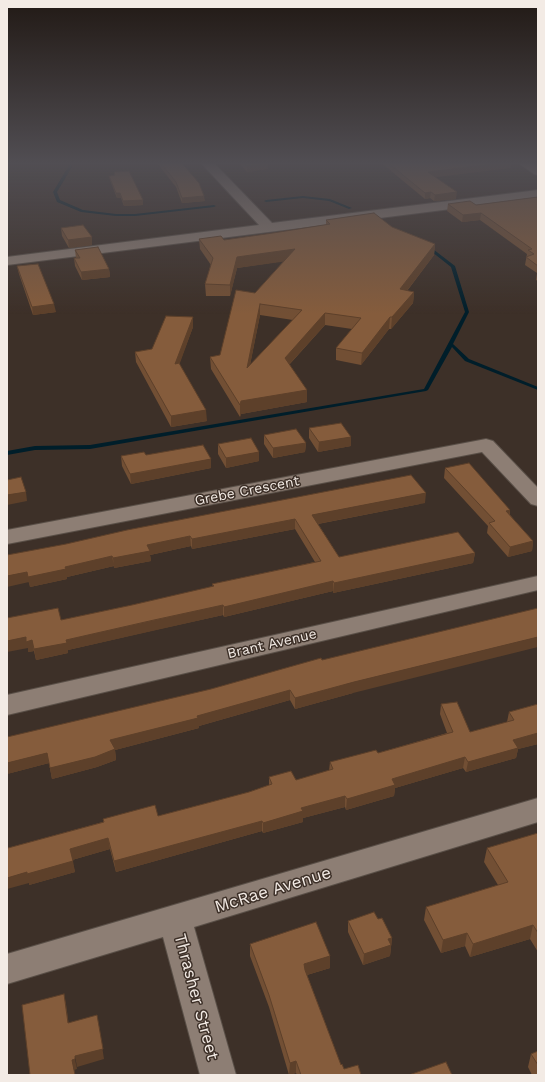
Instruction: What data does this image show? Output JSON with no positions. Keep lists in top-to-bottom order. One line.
{"streets":{"street":["Grebe Crescent","Brant Avenue","McRae Avenue","Thrasher Street"]},"crossings":[["McRae Avenue","Thrasher Street"]]}
